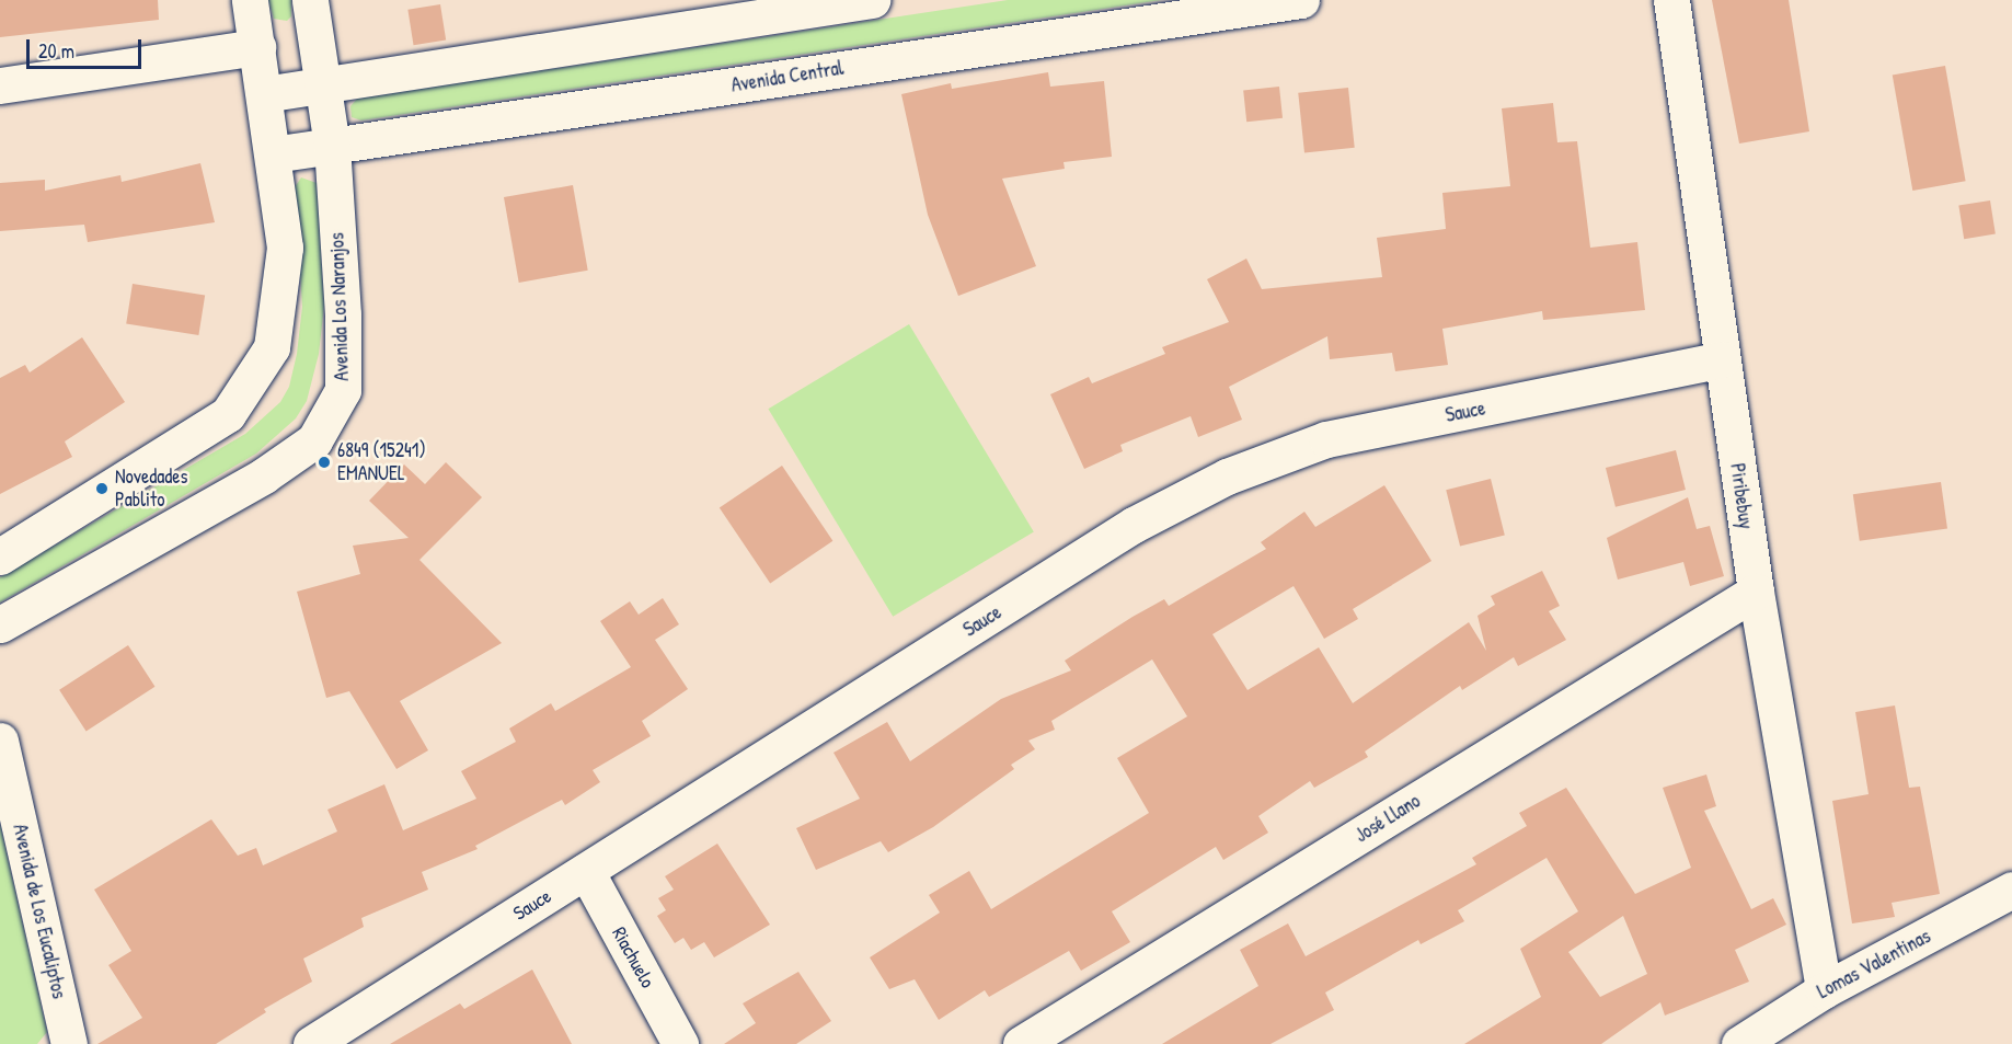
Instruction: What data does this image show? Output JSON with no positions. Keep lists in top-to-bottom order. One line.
{"streets":{"street":["Avenida Central","Avenida Los Naranjos","Sauce","Piribebuy","José Llano","Avenida de Los Eucaliptos","Riachuelo","Lomas Valentinas"]},"crossings":[["Avenida Central","Avenida Los Naranjos"],["Sauce","Piribebuy"],["Sauce","Riachuelo"],["Piribebuy","José Llano"],["Piribebuy","Lomas Valentinas"]],"places":["6849 (15241) EMANUEL","Novedades Pablito"],"scale_bar":"20 m"}
